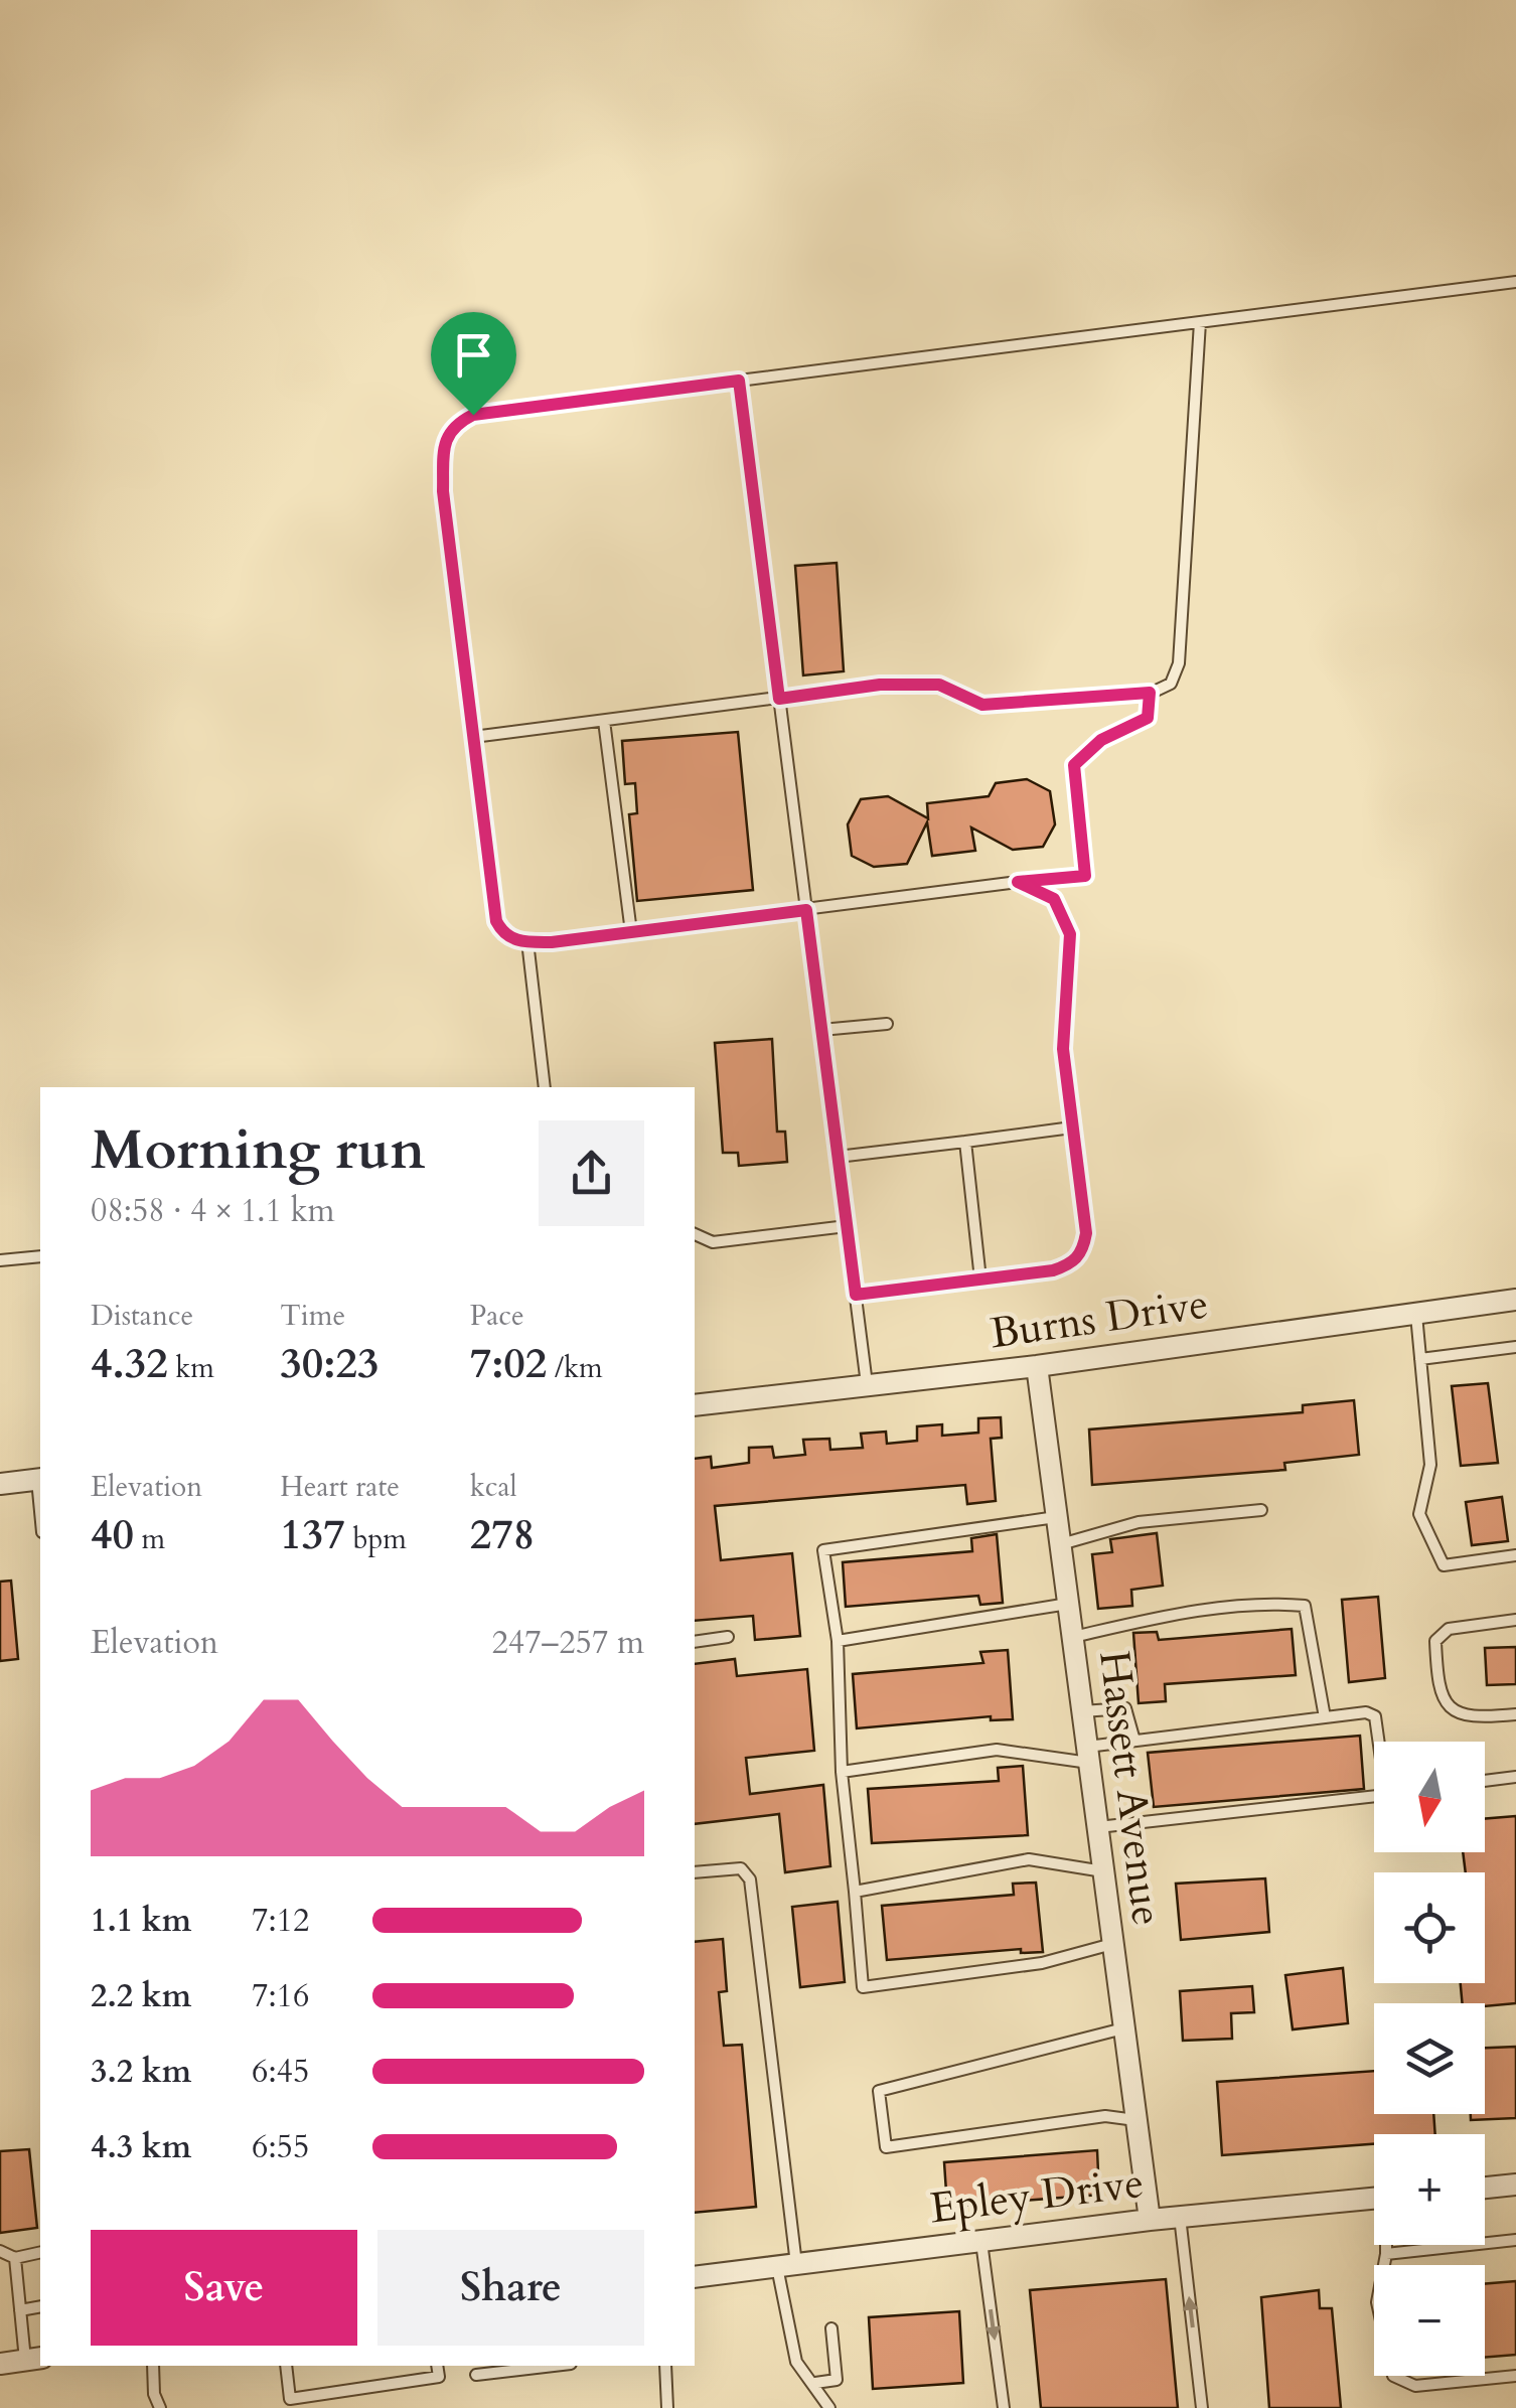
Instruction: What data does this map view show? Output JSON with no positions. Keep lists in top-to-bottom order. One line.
{"streets":{"street":["Burns Drive","Hassett Avenue","Epley Drive"]},"crossings":[["Burns Drive","Hassett Avenue"],["Hassett Avenue","Epley Drive"]],"north":"bottom","page":{"heading":["Morning run","08:58 · 4 × 1.1 km"],"stats":[["Distance","4.32 km"],["Time","30:23"],["Pace","7:02 /km"],["Elevation","40 m"],["Heart rate","137 bpm"],["kcal","278"]],"chart":["Elevation","247–257 m"],"map_buttons":["+","−"],"list":[{"name":"1.1 km","note":"7:12"},{"name":"2.2 km","note":"7:16"},{"name":"3.2 km","note":"6:45"},{"name":"4.3 km","note":"6:55"}],"buttons":["Save","Share"]}}
